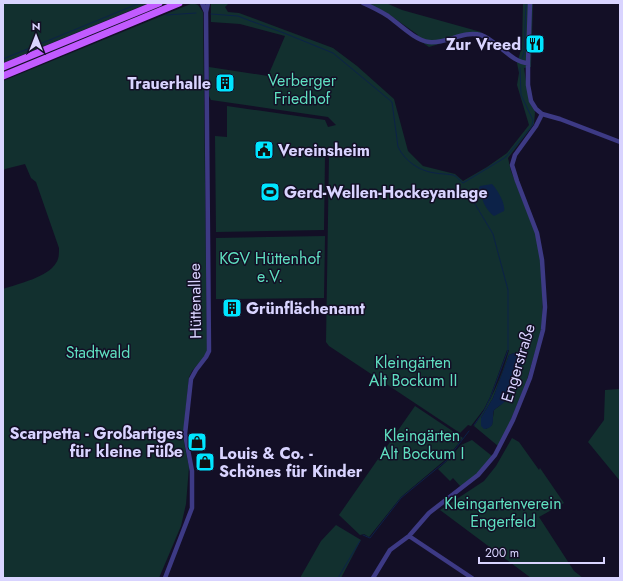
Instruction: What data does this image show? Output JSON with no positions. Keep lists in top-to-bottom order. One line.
{"streets":{"street":["Hüttenallee","Engerstraße"]},"parks":["Verberger Friedhof","KGV Hüttenhof e.V.","Stadtwald","Kleingärten Alt Bockum II","Kleingärten Alt Bockum I","Kleingartenverein Engerfeld"],"places":{"restaurant":["Zur Vreed"],"building":["Trauerhalle","Grünflächenamt"],"public building":["Vereinsheim"],"sports":["Gerd-Wellen-Hockeyanlage"],"shop":["Scarpetta - Großartiges für kleine Füße","Louis & Co. - Schönes für Kinder"]},"scale_bar":"200 m","north":"top"}
